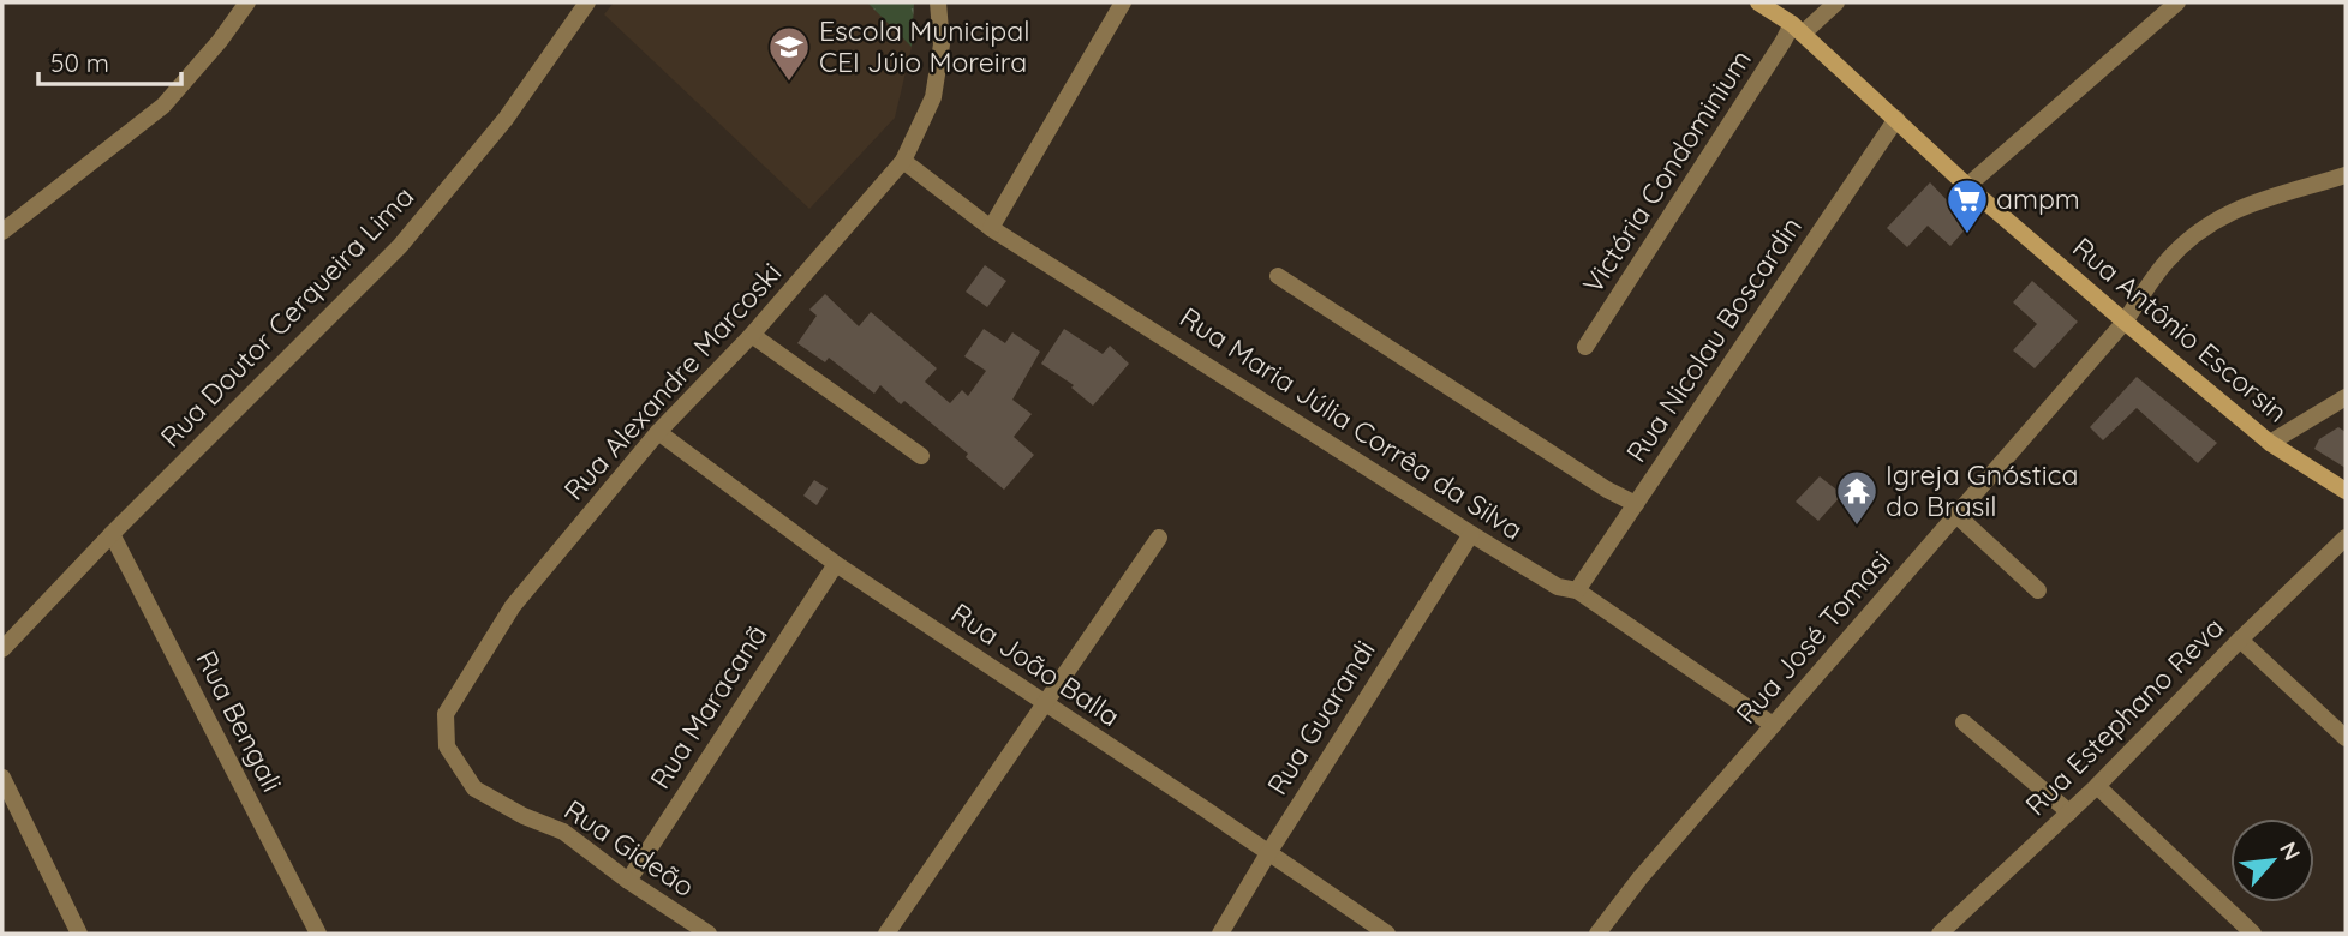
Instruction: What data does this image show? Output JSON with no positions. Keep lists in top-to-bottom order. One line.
{"streets":{"main road":["Rua Antônio Escorsin"],"street":["Victória Condominium","Rua Doutor Cerqueira Lima","Rua Nicolau Boscardin","Rua Alexandre Marcoski","Rua Maria Júlia Corrêa da Silva","Rua José Tomasi","Rua João Balla","Rua Maracanã","Rua Estephano Reva","Rua Guarandi","Rua Bengali","Rua Gideão"]},"crossings":[["Victória Condominium","Rua Antônio Escorsin"],["Rua Doutor Cerqueira Lima","Rua Bengali"],["Rua Antônio Escorsin","Rua Nicolau Boscardin"],["Rua Antônio Escorsin","Rua José Tomasi"],["Rua Nicolau Boscardin","Rua Maria Júlia Corrêa da Silva"],["Rua Alexandre Marcoski","Rua Maria Júlia Corrêa da Silva"],["Rua Alexandre Marcoski","Rua João Balla"],["Rua Alexandre Marcoski","Rua Gideão"],["Rua Maria Júlia Corrêa da Silva","Rua José Tomasi"],["Rua Maria Júlia Corrêa da Silva","Rua Guarandi"],["Rua João Balla","Rua Maracanã"],["Rua João Balla","Rua Guarandi"],["Rua Maracanã","Rua Gideão"]],"places":{"school or university":["Escola Municipal CEI Júio Moreira"],"supermarket":["ampm"],"temple":["Igreja Gnóstica do Brasil"]},"scale_bar":"50 m","north":"top right"}
